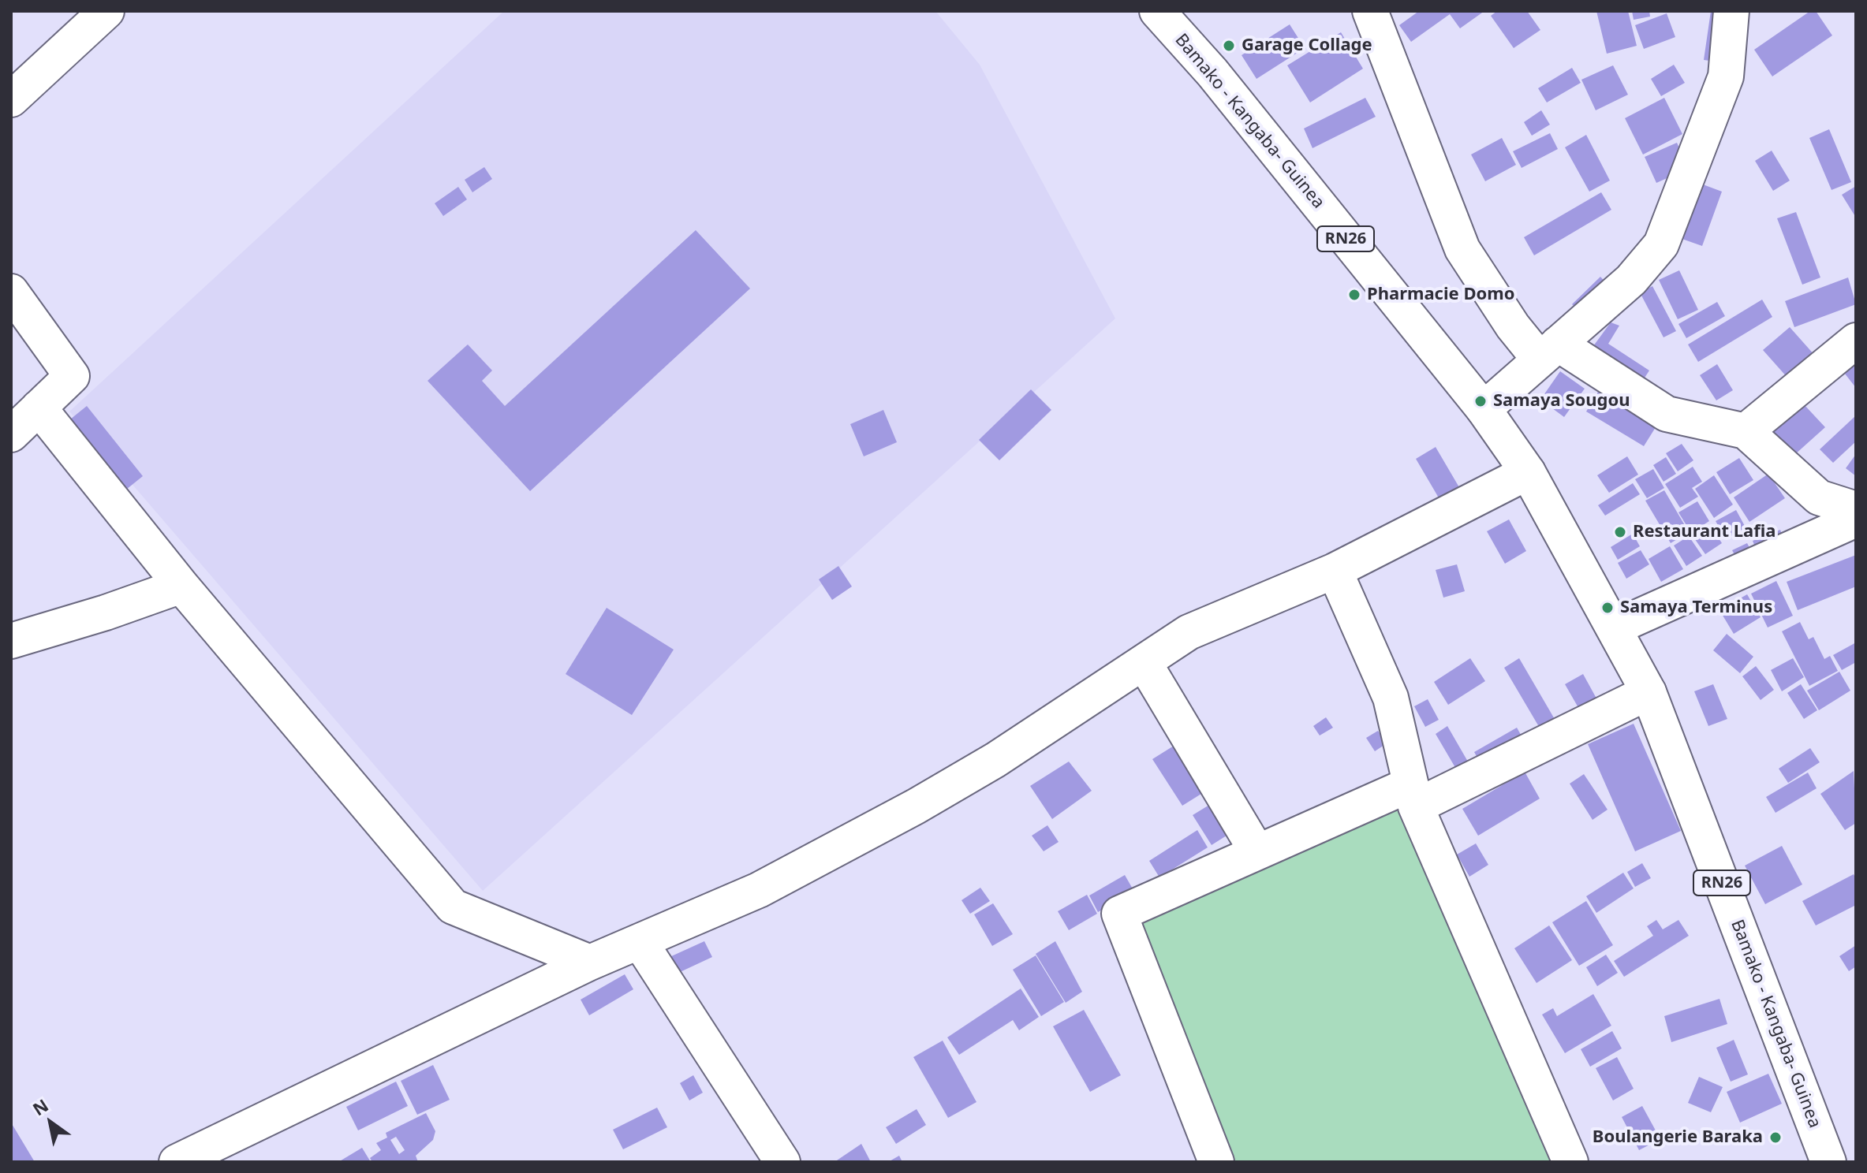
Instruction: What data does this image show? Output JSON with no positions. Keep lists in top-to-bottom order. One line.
{"streets":{"street":["Bamako - Kangaba- Guinea","RN26"]},"crossings":[["Bamako - Kangaba- Guinea","RN26"]],"places":["Garage Collage","Pharmacie Domo","Samaya Sougou","Restaurant Lafia","Samaya Terminus","Boulangerie Baraka"],"north":"top left"}
